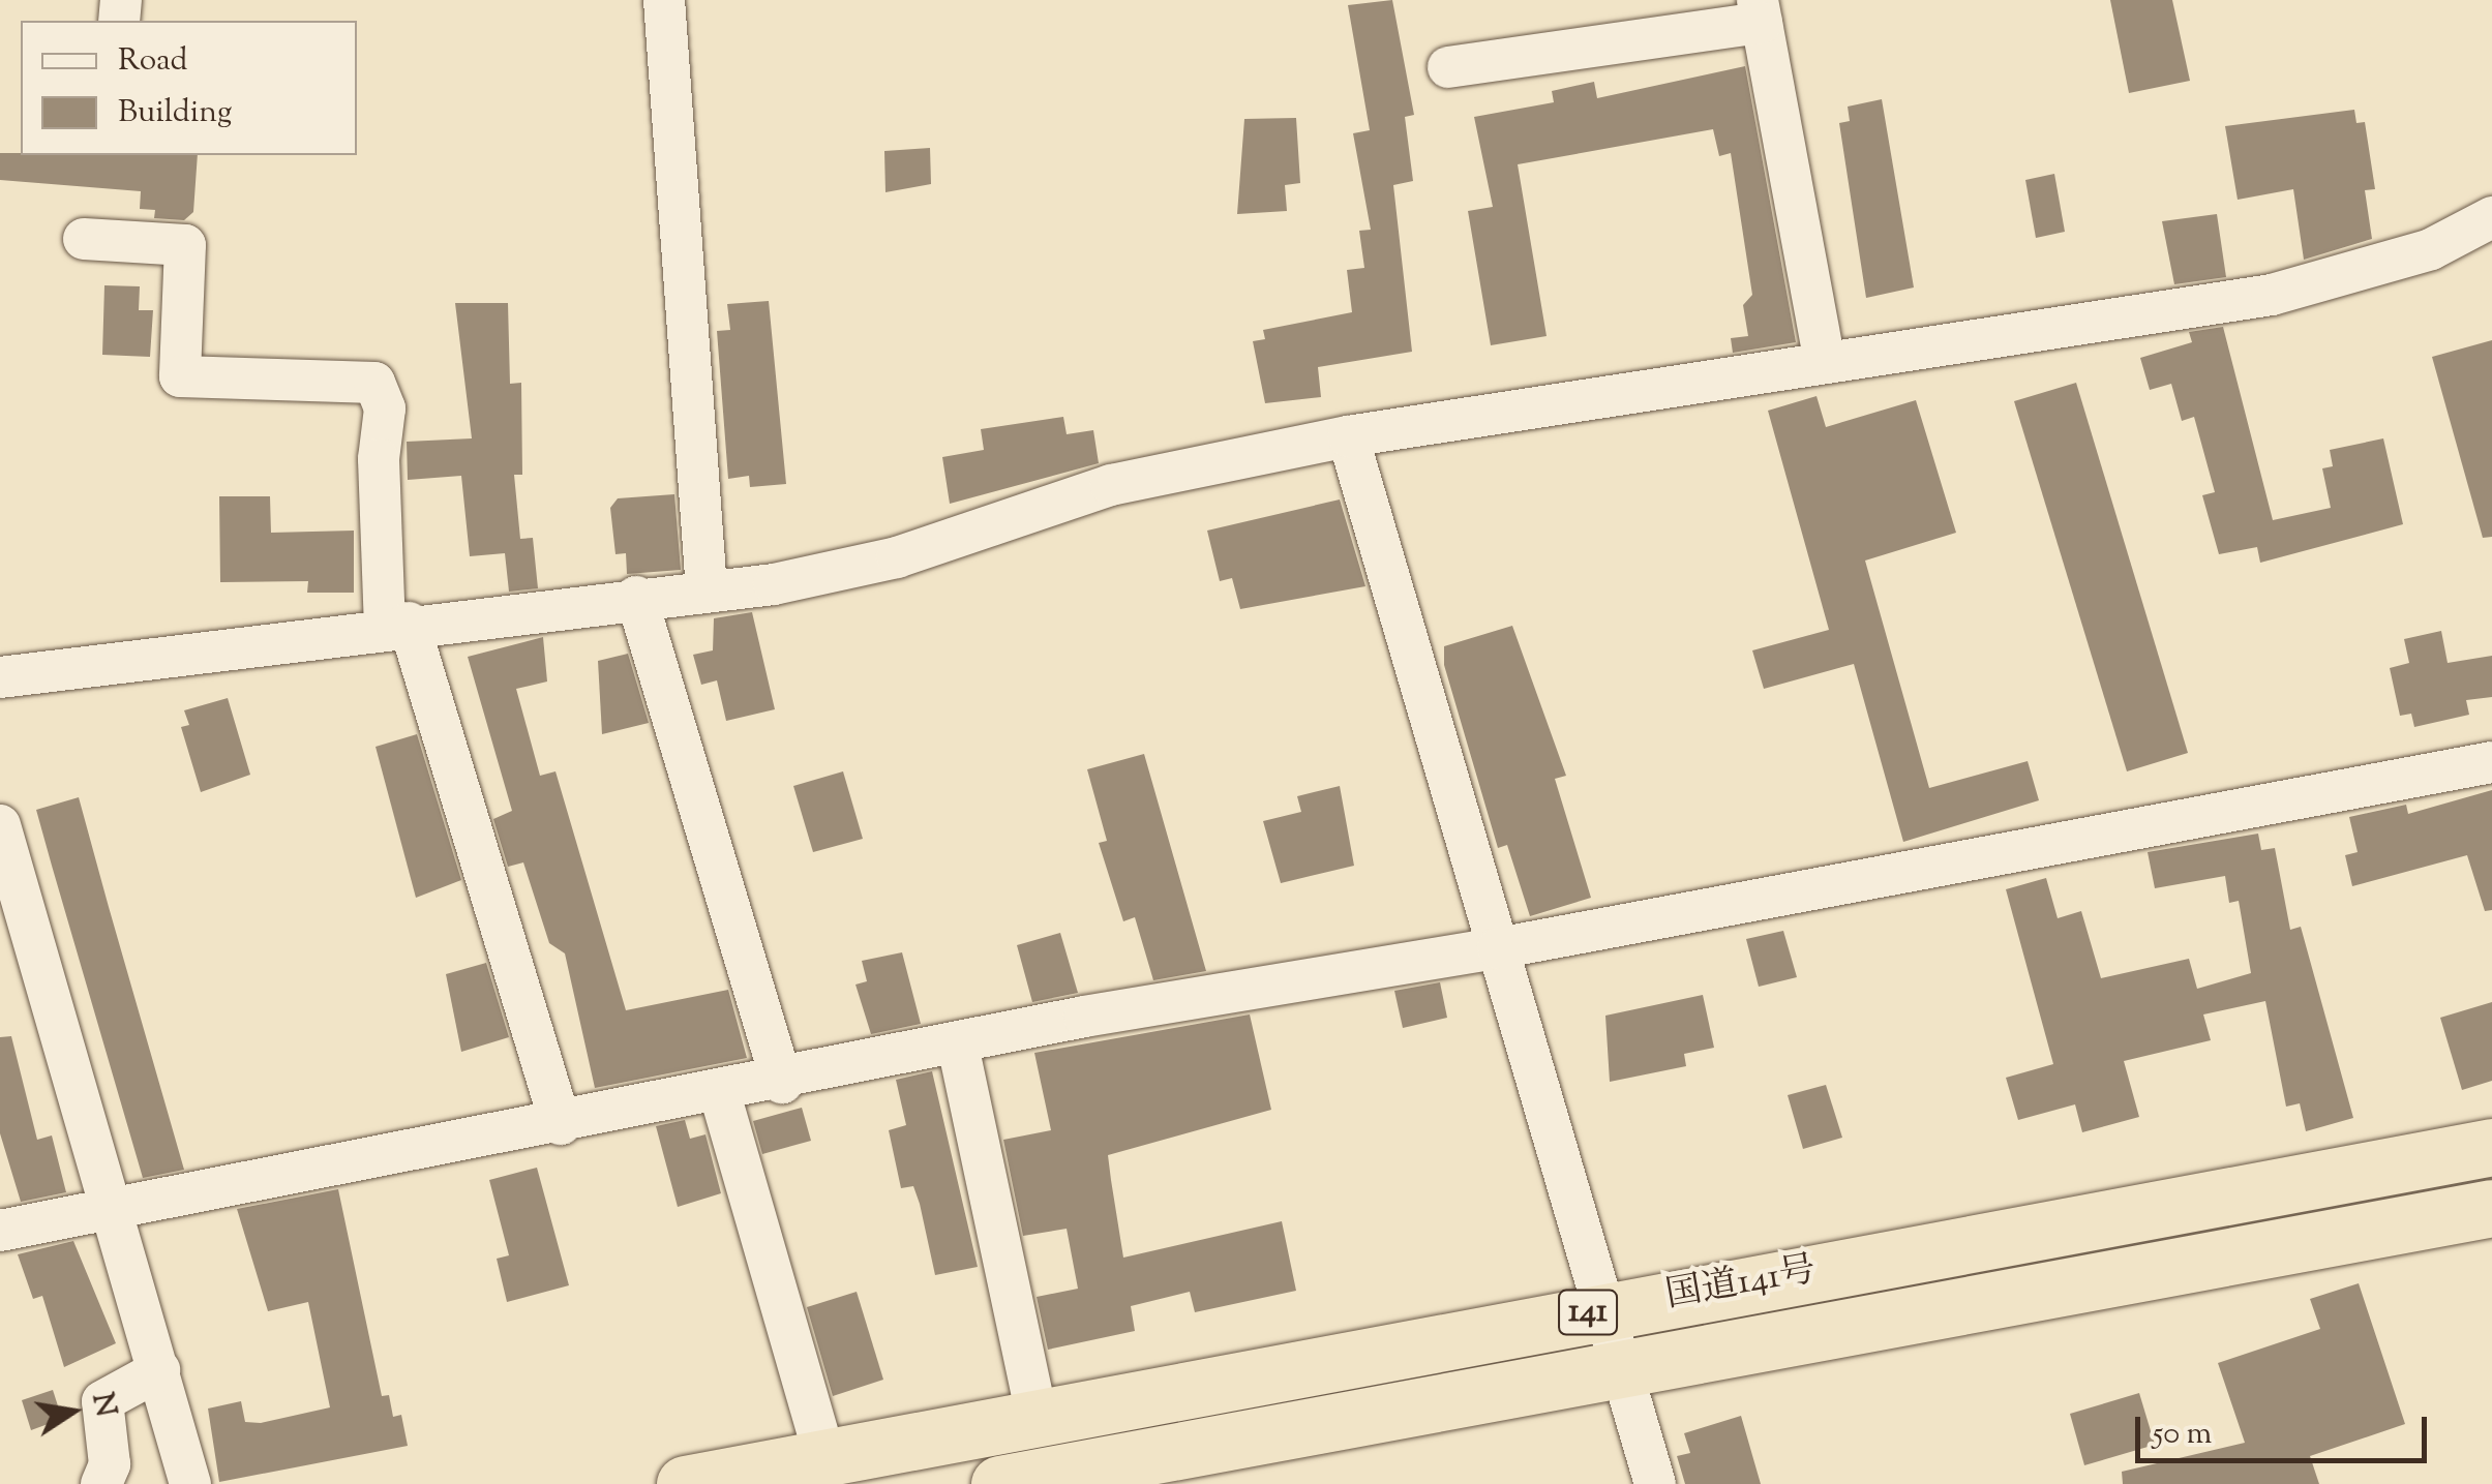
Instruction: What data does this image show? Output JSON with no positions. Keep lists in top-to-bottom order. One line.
{"streets":{"highway":["国道141号","141"]},"legend":["Road","Building"],"scale_bar":"50 m","north":"right"}
